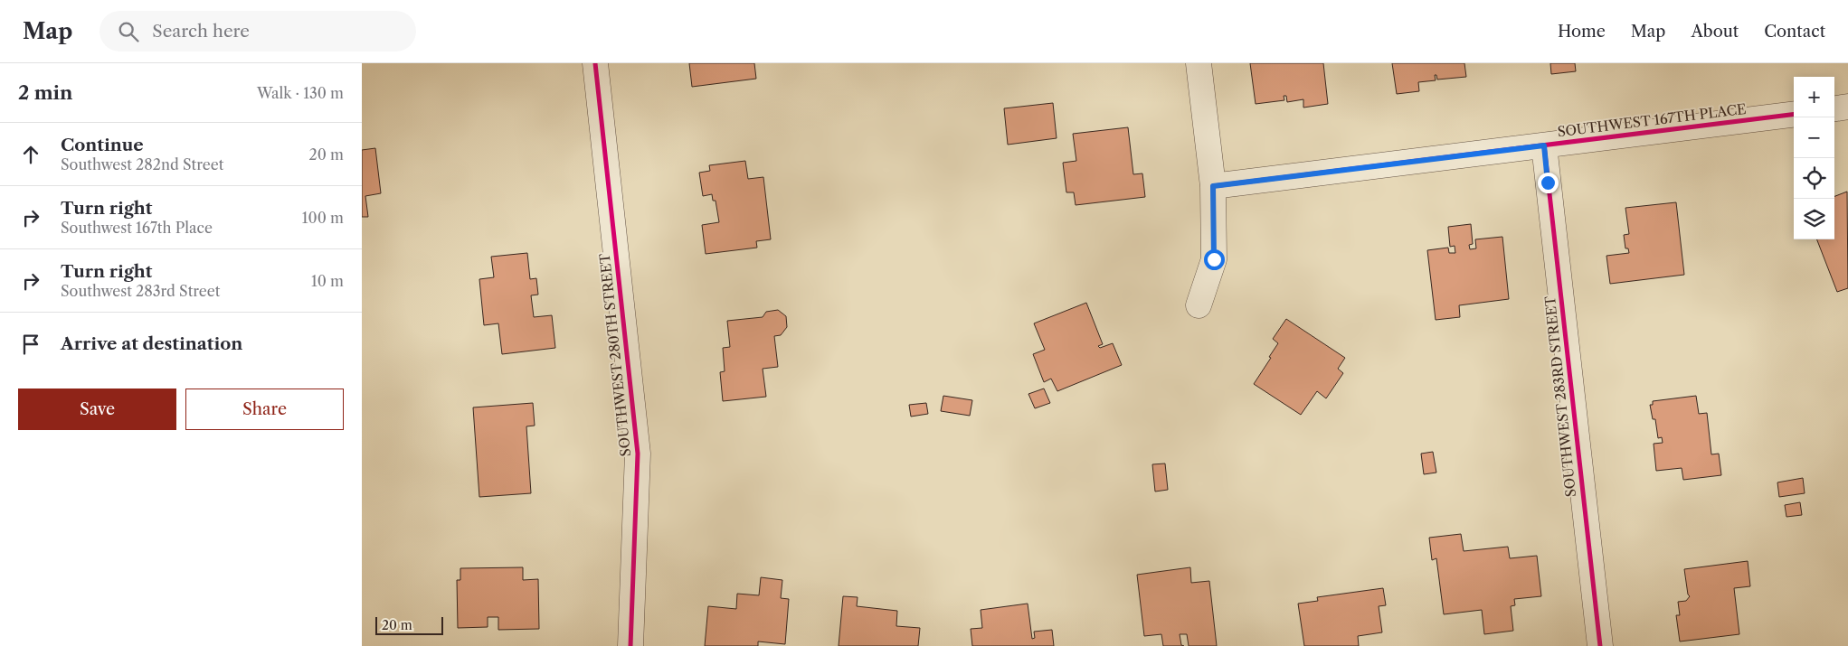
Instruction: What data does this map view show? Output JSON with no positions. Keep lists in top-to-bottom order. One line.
{"streets":{"street":["SOUTHWEST 167TH PLACE","SOUTHWEST 280TH STREET","SOUTHWEST 283RD STREET"]},"crossings":[["SOUTHWEST 167TH PLACE","SOUTHWEST 283RD STREET"]],"scale_bar":"20 m","page":{"header":"Map","search":"Search here","nav":["Home","Map","About","Contact"],"heading":["2 min","Walk · 130 m"],"map_buttons":["+","−"],"list":[["Continue","Southwest 282nd Street","20 m"],["Turn right","Southwest 167th Place","100 m"],["Turn right","Southwest 283rd Street","10 m"],"Arrive at destination"],"buttons":["Save","Share"],"scale":"20 m"}}
